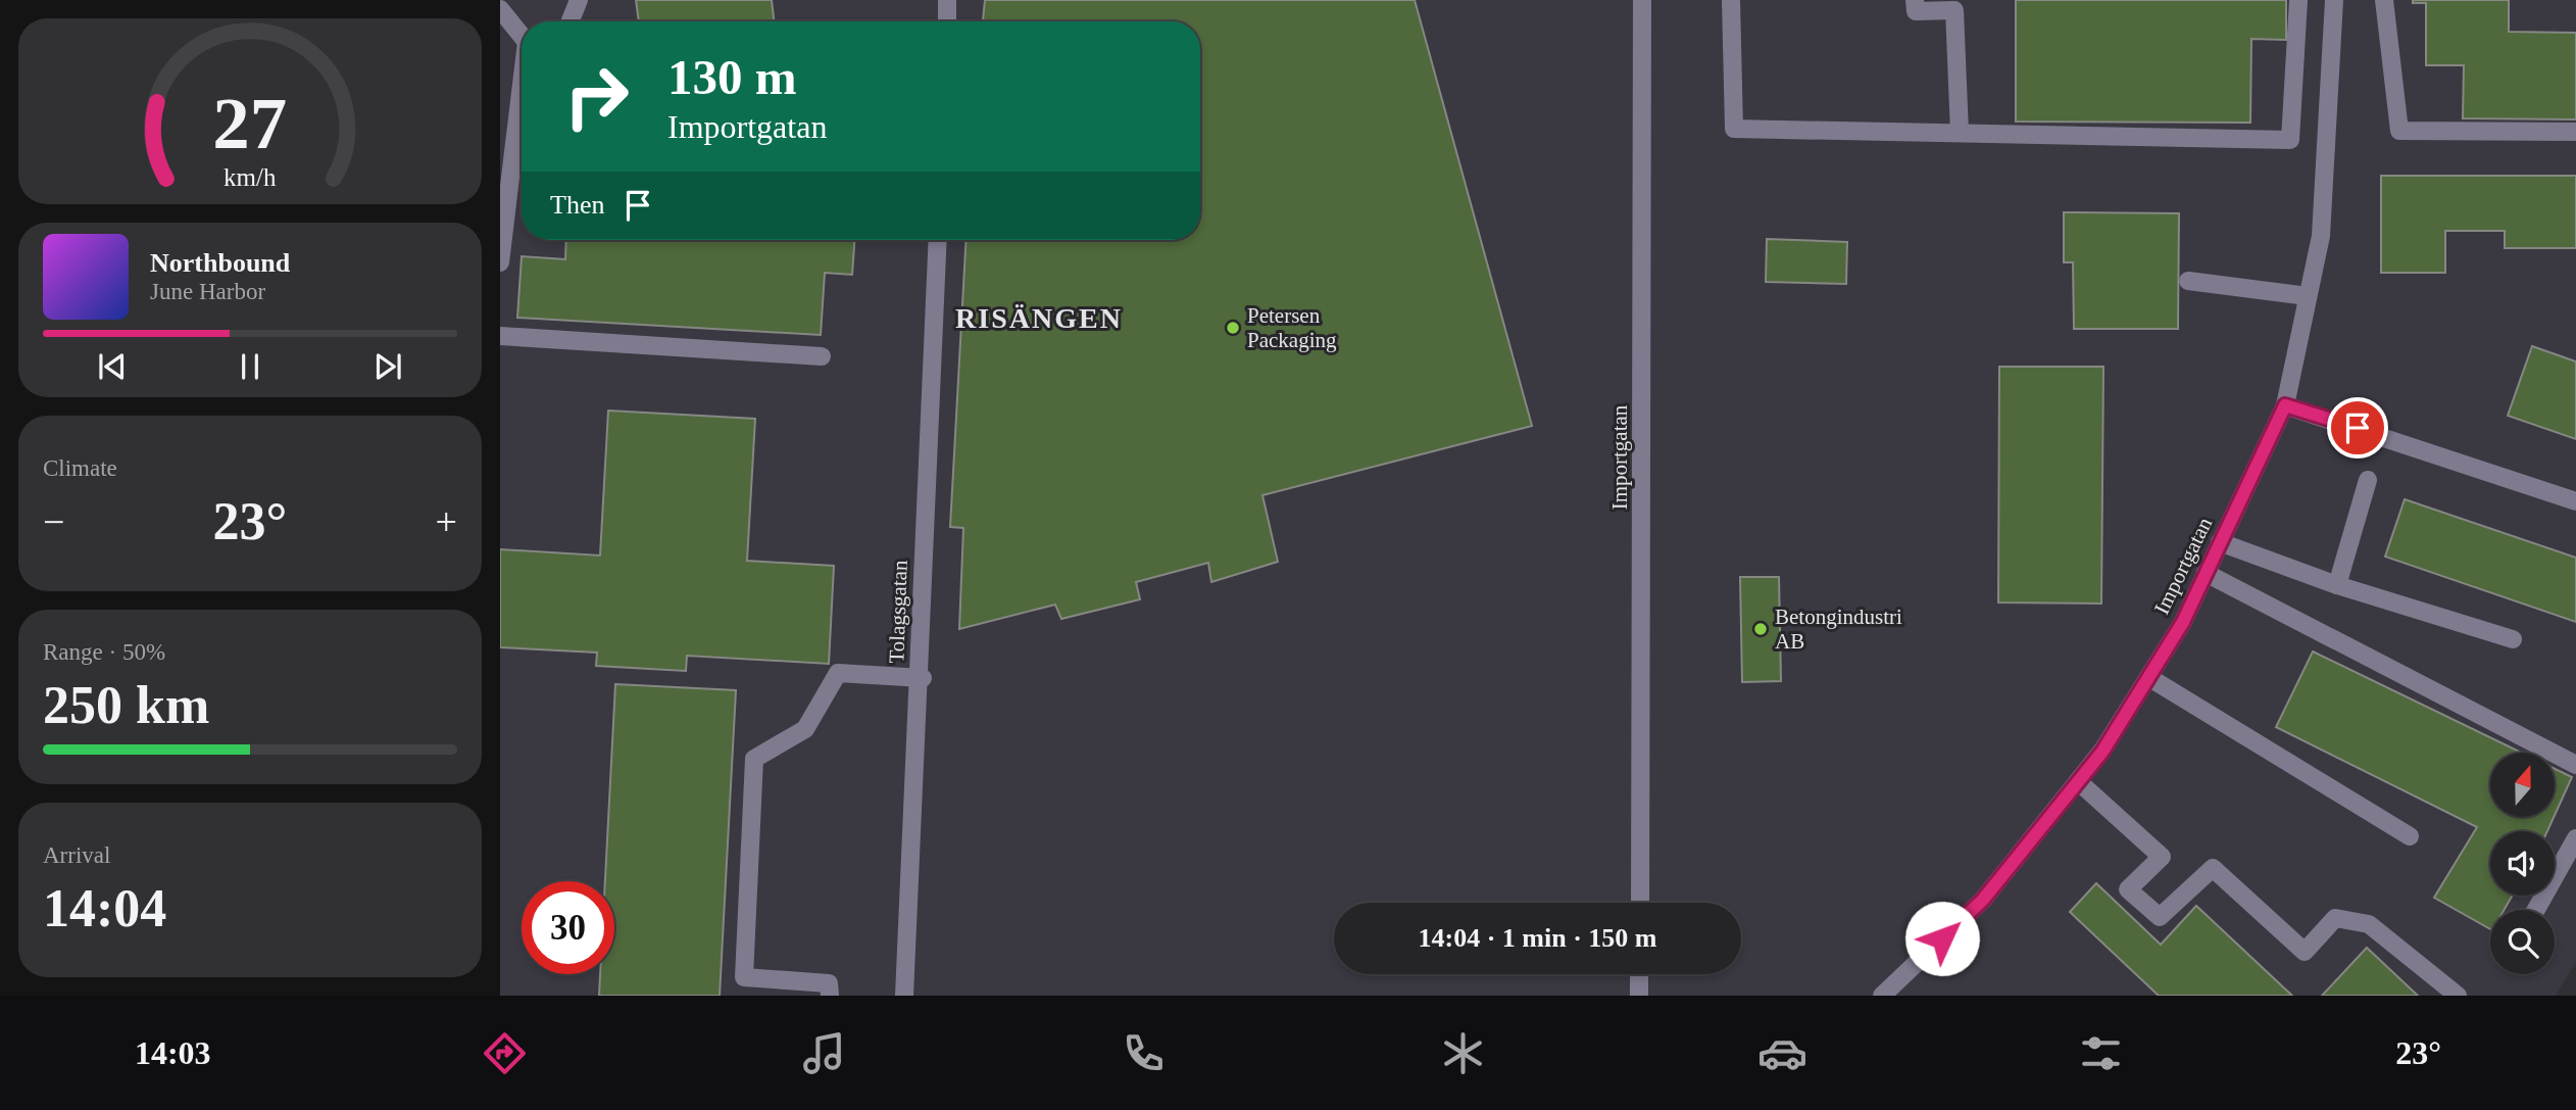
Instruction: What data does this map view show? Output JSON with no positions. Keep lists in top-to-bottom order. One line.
{"streets":{"street":["Importgatan","Tolagsgatan"]},"districts":["RISÄNGEN"],"places":["Petersen Packaging","Betongindustri AB"],"north":"top","page":{"turn":["130 m","Importgatan"],"then":"Then","song":["Northbound","June Harbor"],"tile":["Climate",["Range · 50%","250 km"],["Arrival","14:04"]],"heat":["−","23°","+"],"limit":"30","trip":"14:04 · 1 min · 150 m","tabs":["14:03","23°"],"gauge":["27","km/h"]}}
